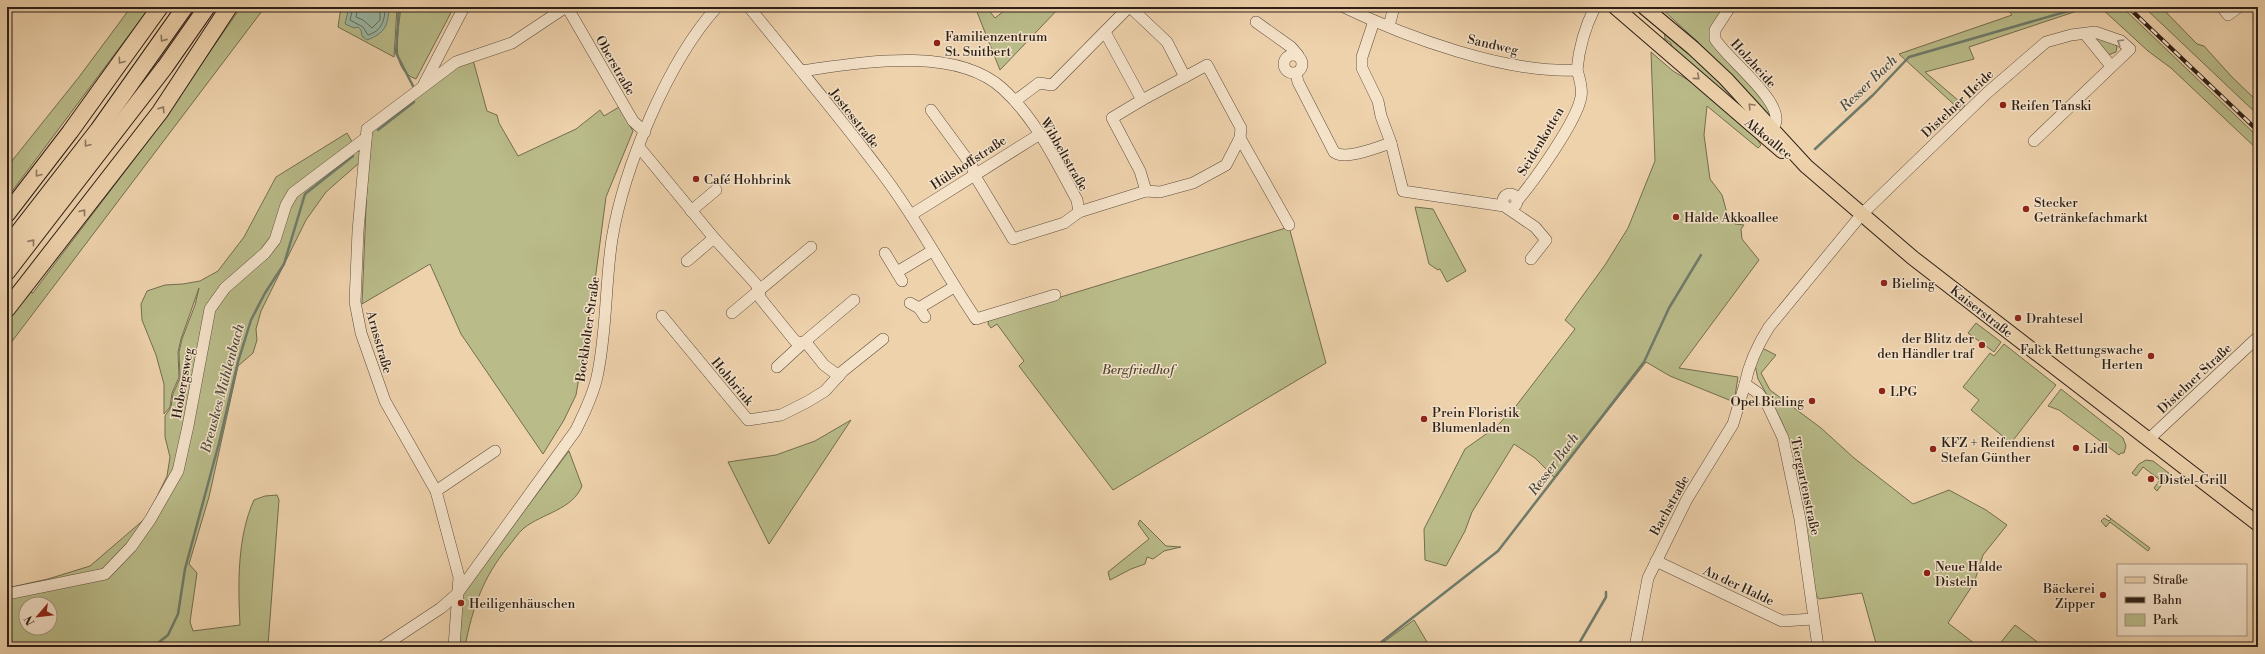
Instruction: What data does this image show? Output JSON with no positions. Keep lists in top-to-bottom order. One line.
{"streets":{"main road":["Akkoallee","Kaiserstraße"],"street":["Sandweg","Holzheide","Oberstraße","Distelner Heide","Jostesstraße","Seidenkotten","Wibbeltstraße","Hülshoffstraße","Bockholter Straße","Arnsstraße","Distelner Straße","Hohbrink","Hobergsweg","Tiergartenstraße","Bachstraße","An der Halde"]},"crossings":[["Sandweg","Seidenkotten"],["Holzheide","Akkoallee"],["Oberstraße","Bockholter Straße"],["Distelner Heide","Kaiserstraße"],["Jostesstraße","Wibbeltstraße"],["Jostesstraße","Hülshoffstraße"],["Akkoallee","Kaiserstraße"],["Wibbeltstraße","Hülshoffstraße"],["Kaiserstraße","Distelner Straße"],["Bockholter Straße","Arnsstraße"],["Arnsstraße","Hobergsweg"],["Tiergartenstraße","Bachstraße"],["Tiergartenstraße","An der Halde"],["Bachstraße","An der Halde"]],"water":["Resser Bach","Breuskes Mühlenbach"],"parks":["Bergfriedhof"],"places":["Familienzentrum St. Suitbert","Reifen Tanski","Café Hohbrink","Stecker Getränkefachmarkt","Halde Akkoallee","Bieling","Drahtesel","der Blitz der den Händler traf","Falck Rettungswache Herten","LPG","Opel Bieling","Prein Floristik Blumenladen","Lidl","KFZ + Reifendienst Stefan Günther","Distel-Grill","Neue Halde Disteln","Bäckerei Zipper","Heiligenhäuschen"],"legend":["Straße","Bahn","Park"],"north":"bottom left"}
